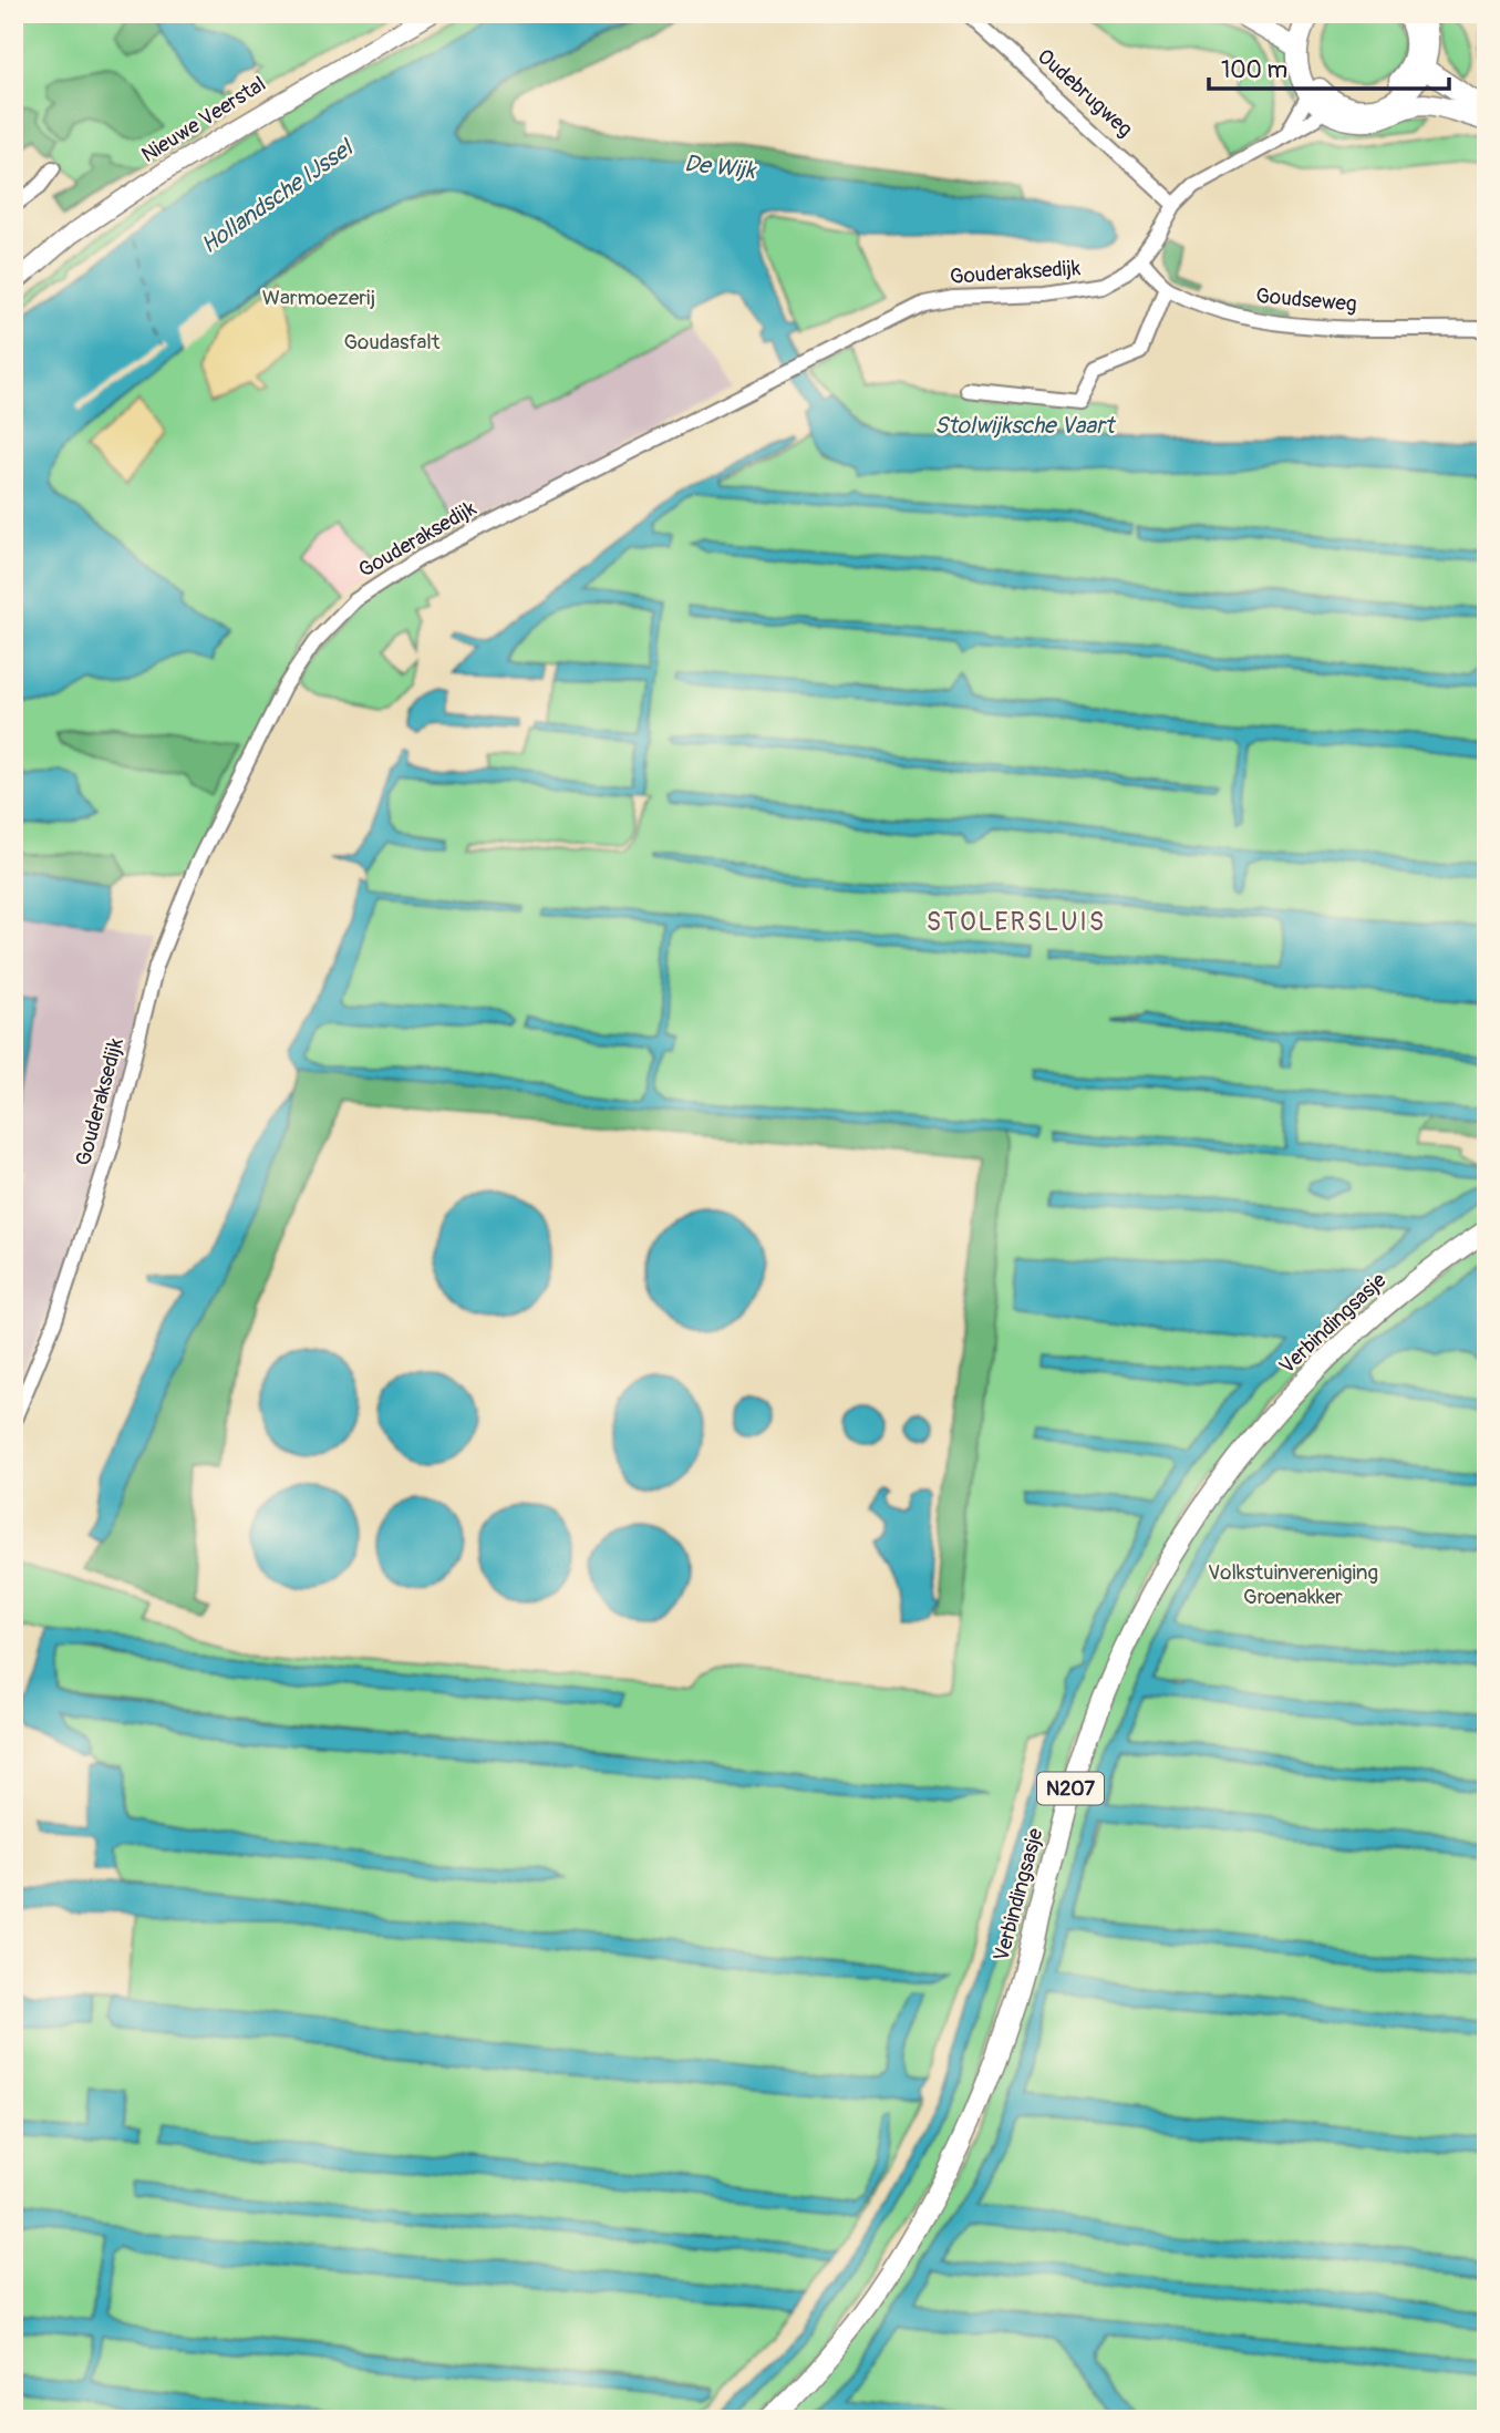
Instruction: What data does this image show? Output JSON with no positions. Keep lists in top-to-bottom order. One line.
{"streets":{"main road":["Nieuwe Veerstal","Verbindingsasje","N207"],"street":["Oudebrugweg","Gouderaksedijk","Goudseweg"]},"crossings":[["Oudebrugweg","Gouderaksedijk"],["Gouderaksedijk","Goudseweg"]],"districts":["STOLERSLUIS"],"water":["De Wijk","Hollandsche IJssel","Stolwijksche Vaart"],"parks":["Warmoezerij","Goudasfalt","Volkstuinvereniging Groenakker"],"scale_bar":"100 m"}
